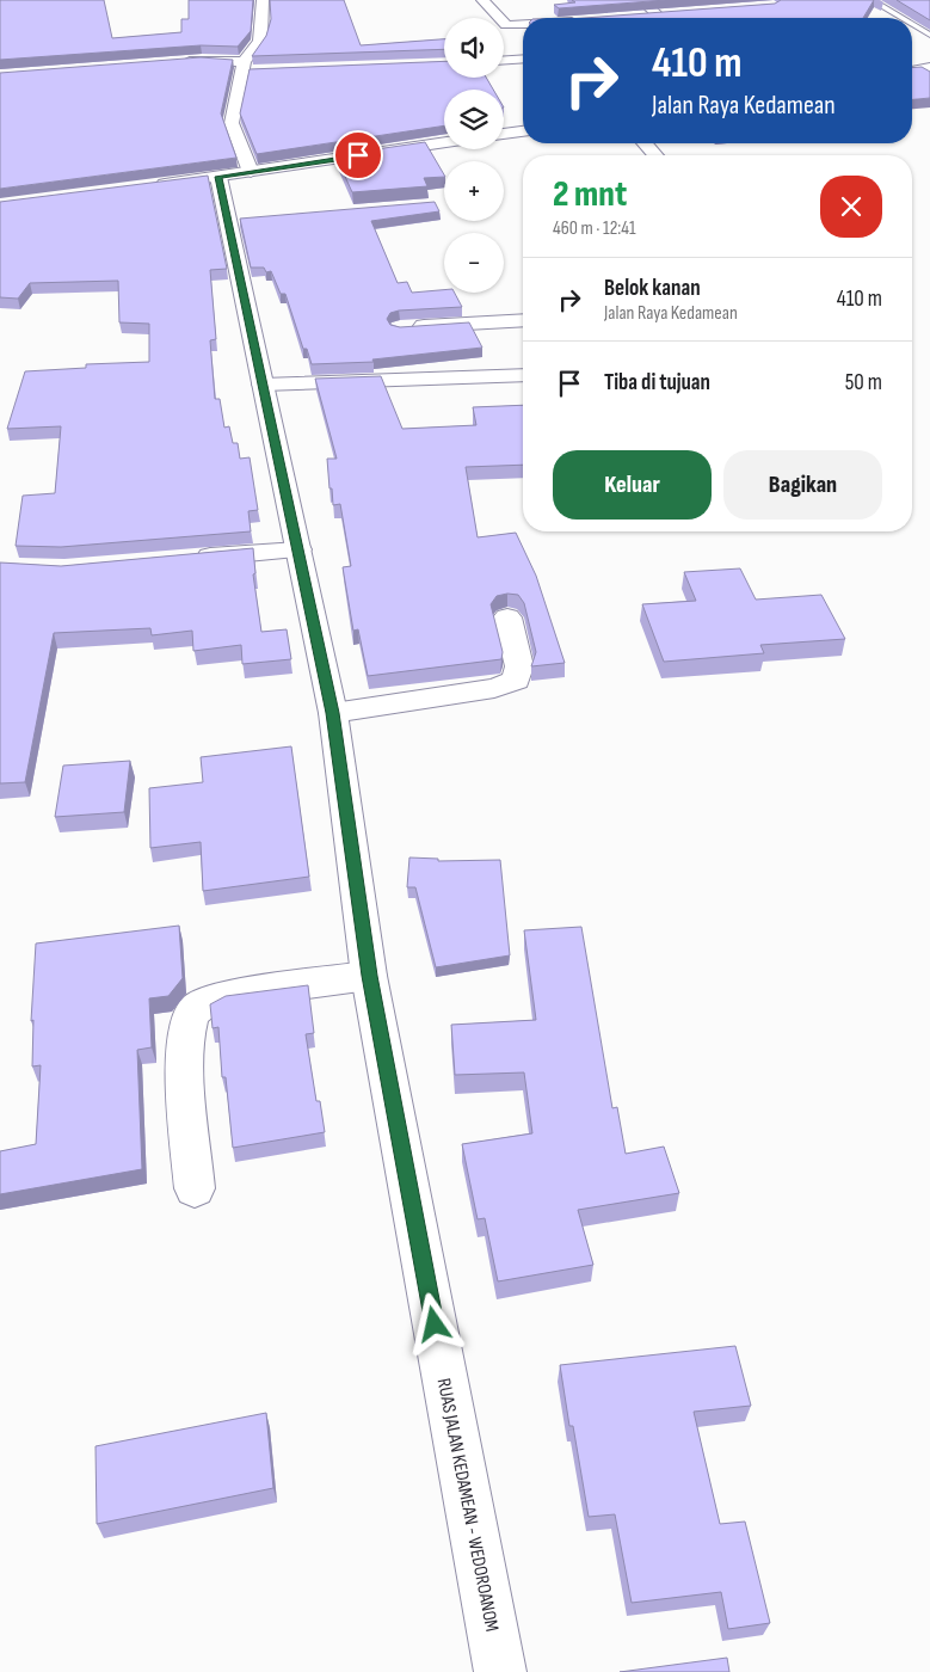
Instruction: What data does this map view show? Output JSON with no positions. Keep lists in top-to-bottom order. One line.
{"streets":{"main road":["RUAS JALAN KEDAMEAN - WEDOROANOM"]},"page":{"map_buttons":["+","−"],"turn":["410 m","Jalan Raya Kedamean"],"heading":["2 mnt","460 m · 12:41"],"list":[{"name":"Belok kanan","note":"Jalan Raya Kedamean","value":"410 m"},{"name":"Tiba di tujuan","value":"50 m"}],"buttons":["Keluar","Bagikan"]}}
